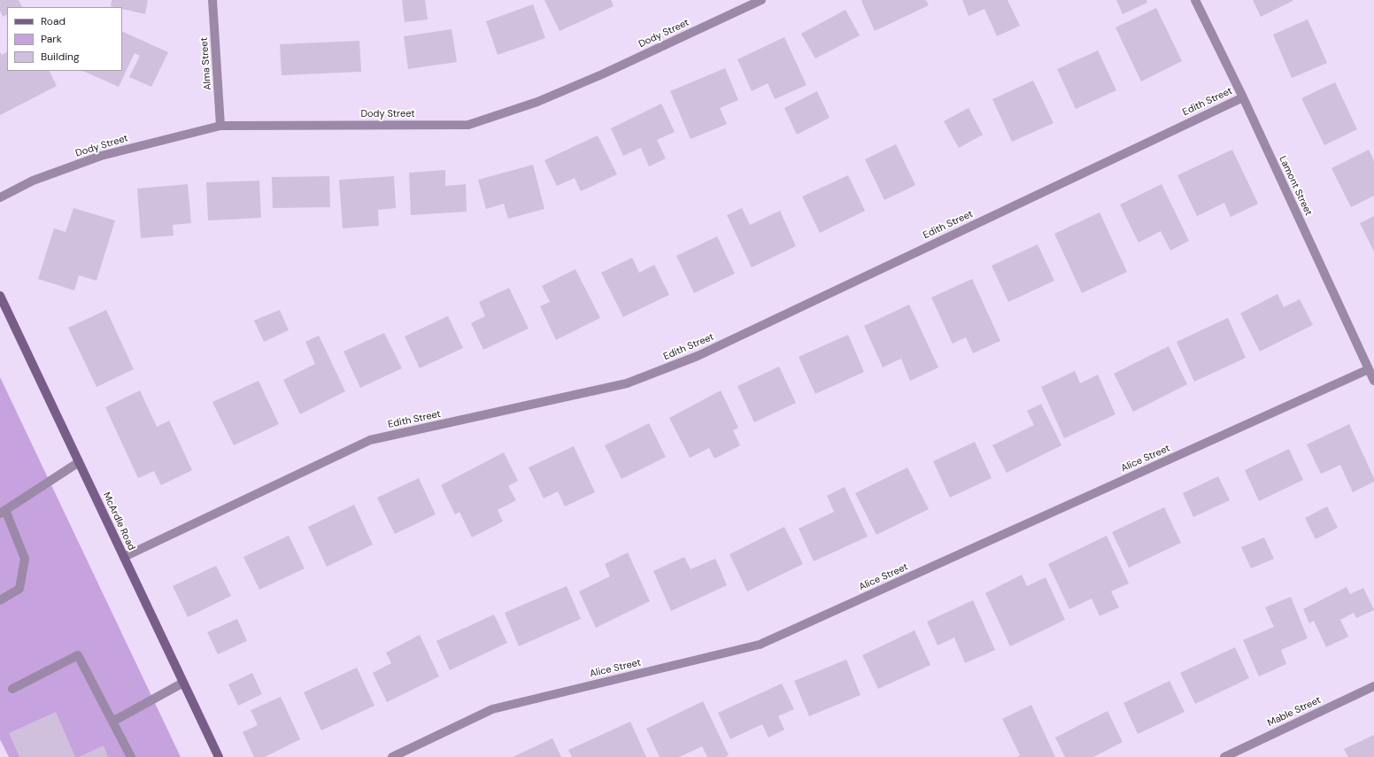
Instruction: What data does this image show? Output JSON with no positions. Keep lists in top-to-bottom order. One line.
{"streets":{"main road":["McArdle Road"],"street":["Dody Street","Alma Street","Edith Street","Lamont Street","Alice Street","Mable Street"]},"crossings":[["Dody Street","Alma Street"],["Edith Street","Lamont Street"],["Edith Street","McArdle Road"],["Lamont Street","Alice Street"]],"legend":["Road","Park","Building"]}
